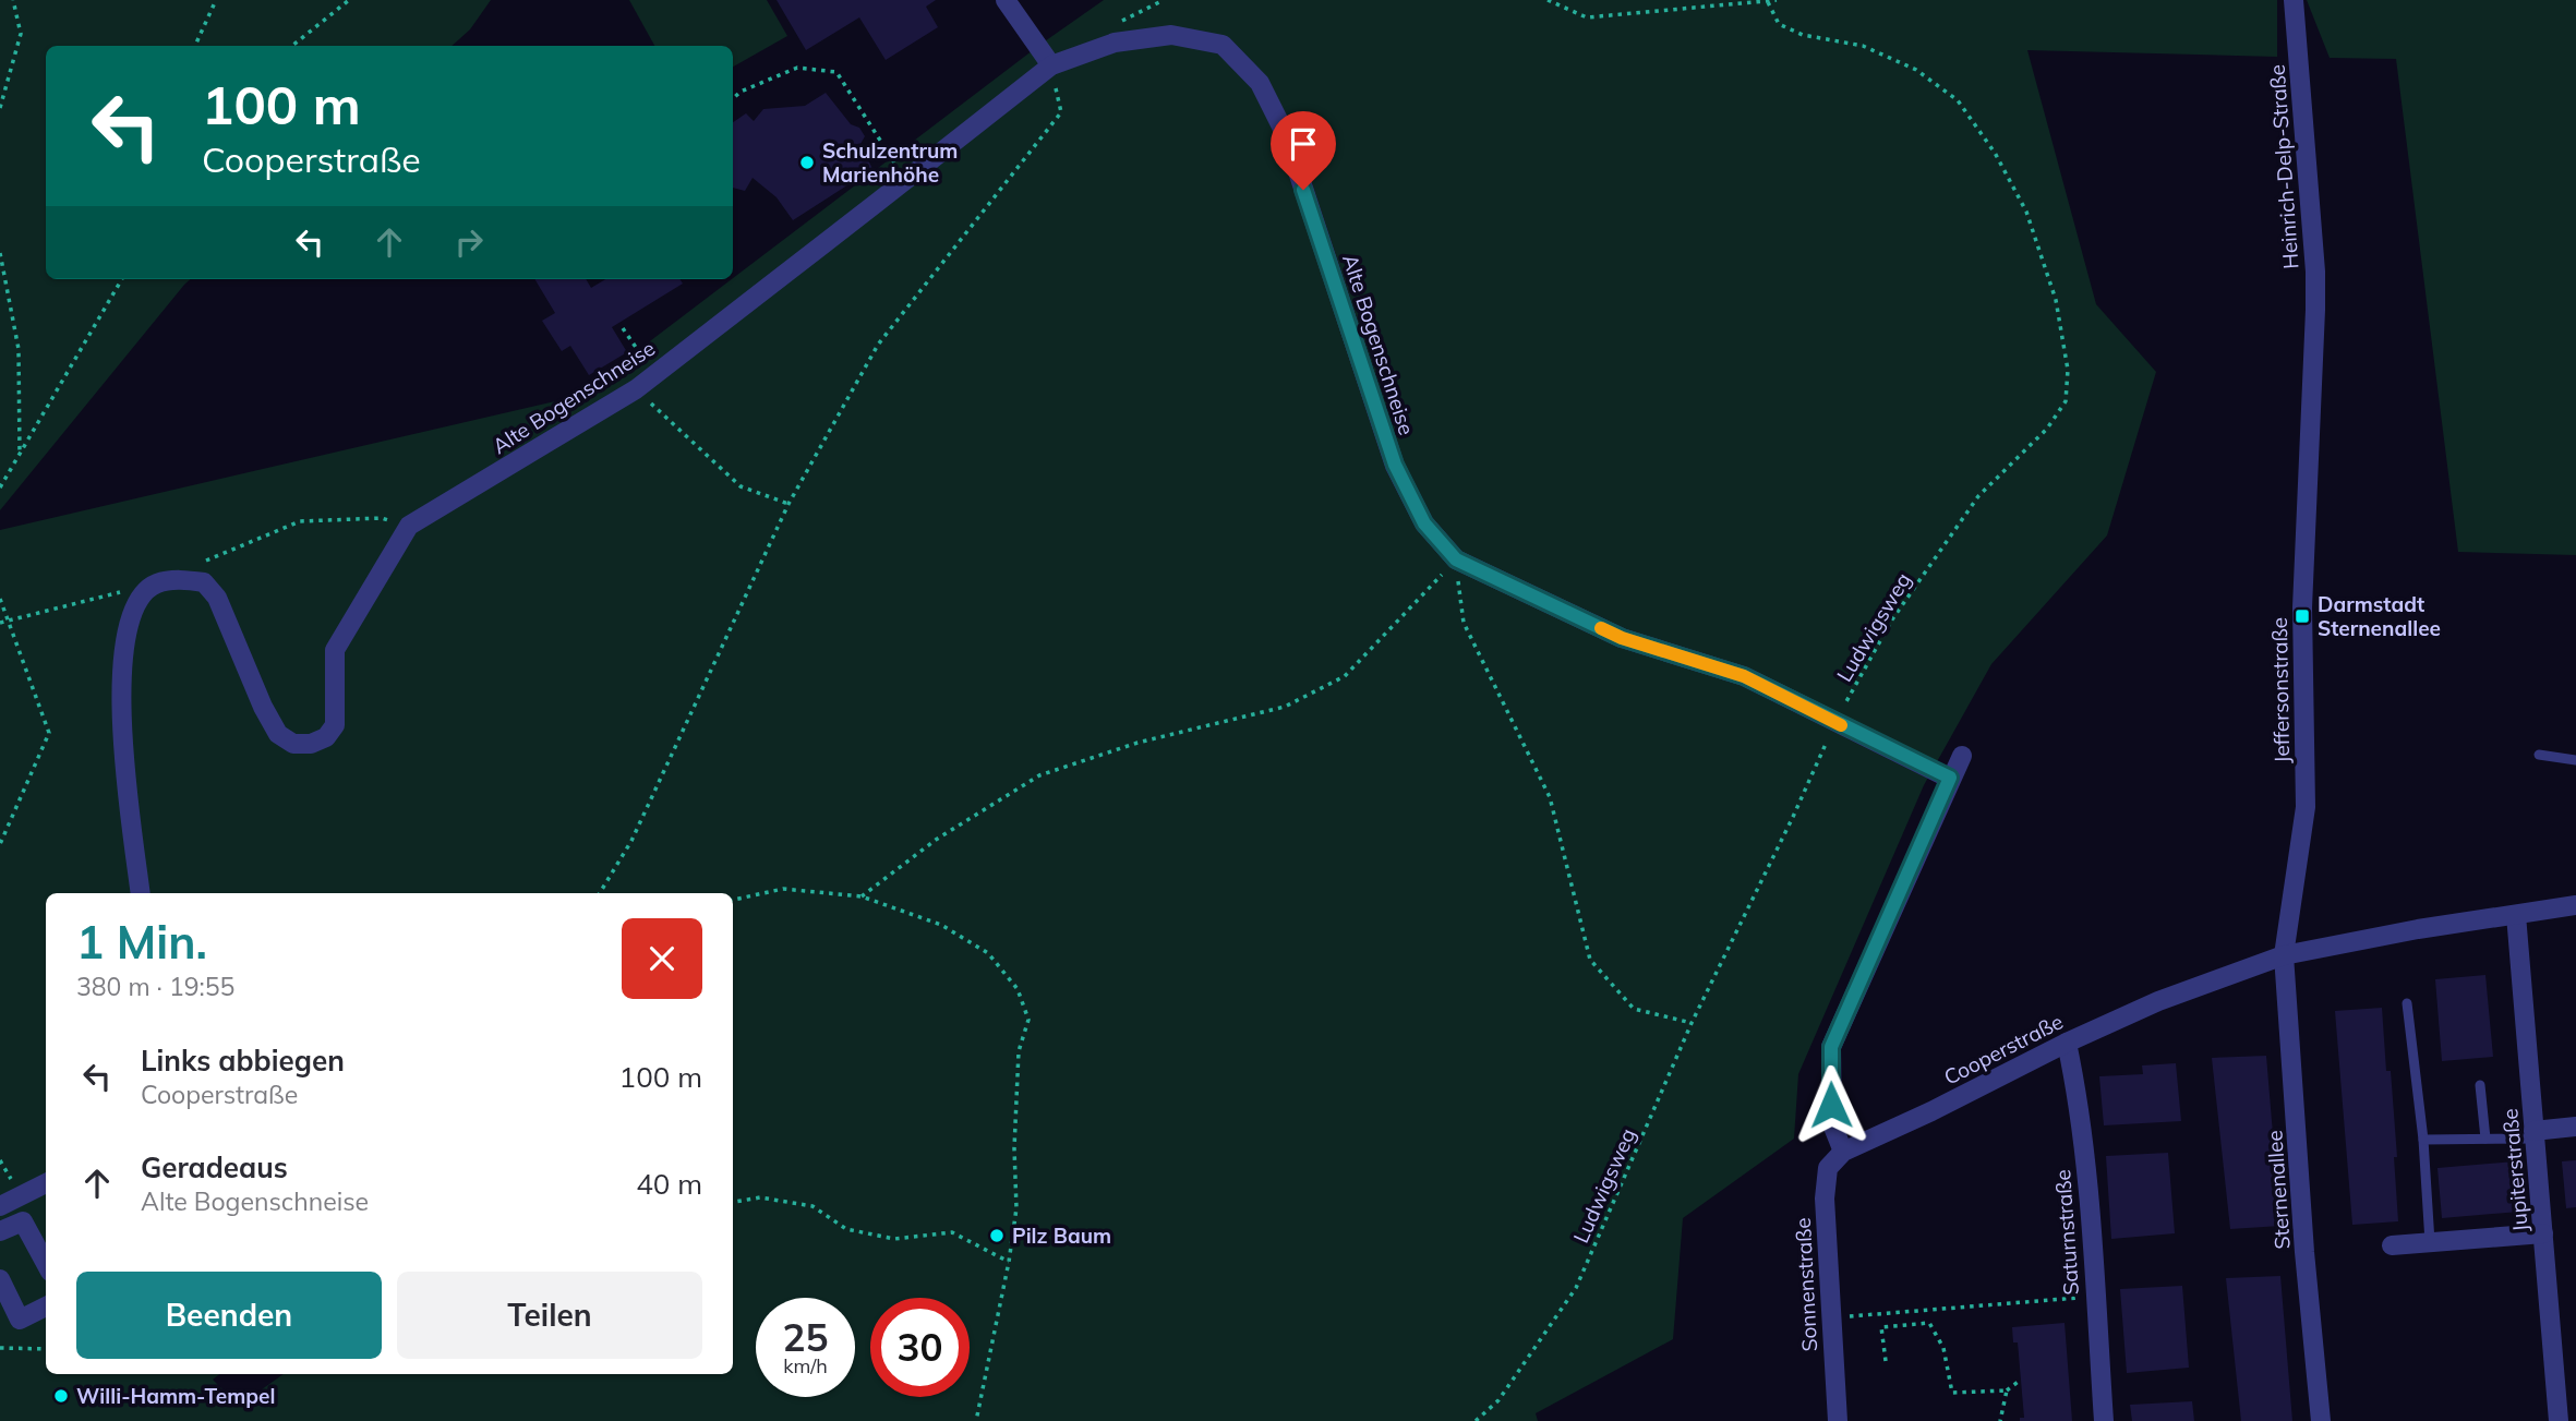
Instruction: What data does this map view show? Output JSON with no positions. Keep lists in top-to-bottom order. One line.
{"streets":{"street":["Heinrich-Delp-Straße","Alte Bogenschneise","Jeffersonstraße","Cooperstraße","Jupiterstraße","Sternenallee","Saturnstraße","Sonnenstraße"],"path":["Ludwigsweg"]},"crossings":[["Heinrich-Delp-Straße","Jeffersonstraße"],["Alte Bogenschneise","Ludwigsweg"],["Jeffersonstraße","Cooperstraße"],["Jeffersonstraße","Sternenallee"],["Cooperstraße","Jupiterstraße"],["Cooperstraße","Sternenallee"],["Cooperstraße","Saturnstraße"],["Cooperstraße","Sonnenstraße"]],"places":{"other":["Schulzentrum Marienhöhe","Pilz Baum","Willi-Hamm-Tempel"],"transit":["Darmstadt Sternenallee"]},"page":{"turn":["100 m","Cooperstraße"],"heading":["1 Min.","380 m · 19:55"],"list":[{"name":"Links abbiegen","note":"Cooperstraße","value":"100 m"},{"name":"Geradeaus","note":"Alte Bogenschneise","value":"40 m"}],"buttons":["Beenden","Teilen"],"speed":"25 km/h","limit":"30"}}
